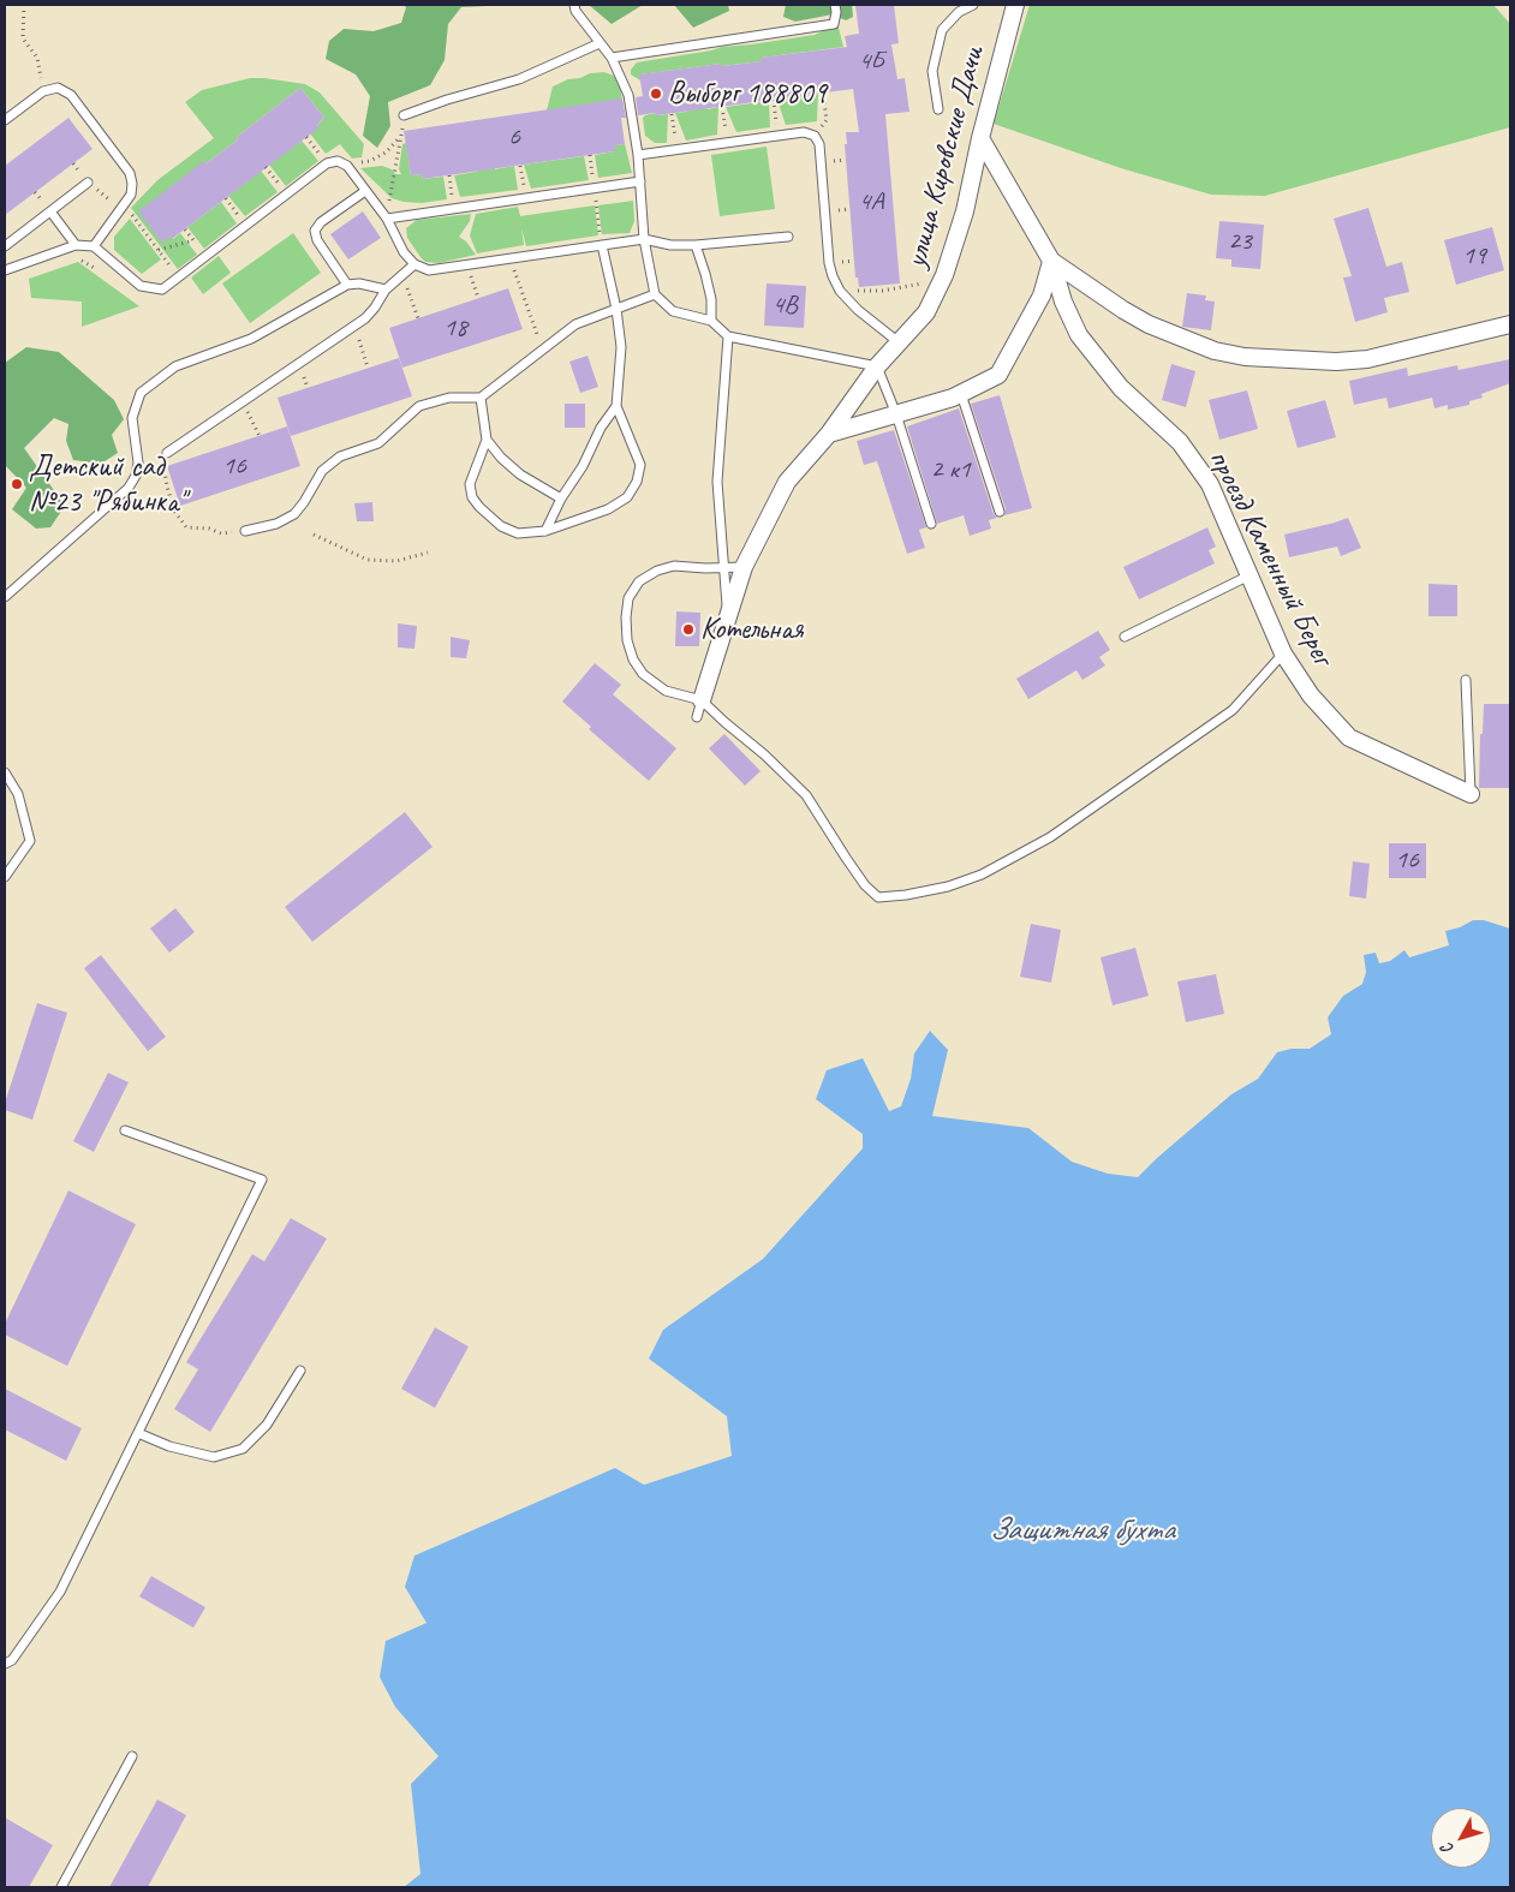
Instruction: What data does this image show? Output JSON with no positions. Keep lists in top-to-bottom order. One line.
{"streets":{"street":["улица Кировские Дачи","проезд Каменный Берег"]},"crossings":[["улица Кировские Дачи","проезд Каменный Берег"]],"water":["Защитная бухта"],"places":["Выборг 188809","Детский сад №23 \"Рябинка\"","Котельная"],"house_numbers":["4Б","6","4А","23","19","4В","18","16","2 к1","16"],"north":"bottom left"}
